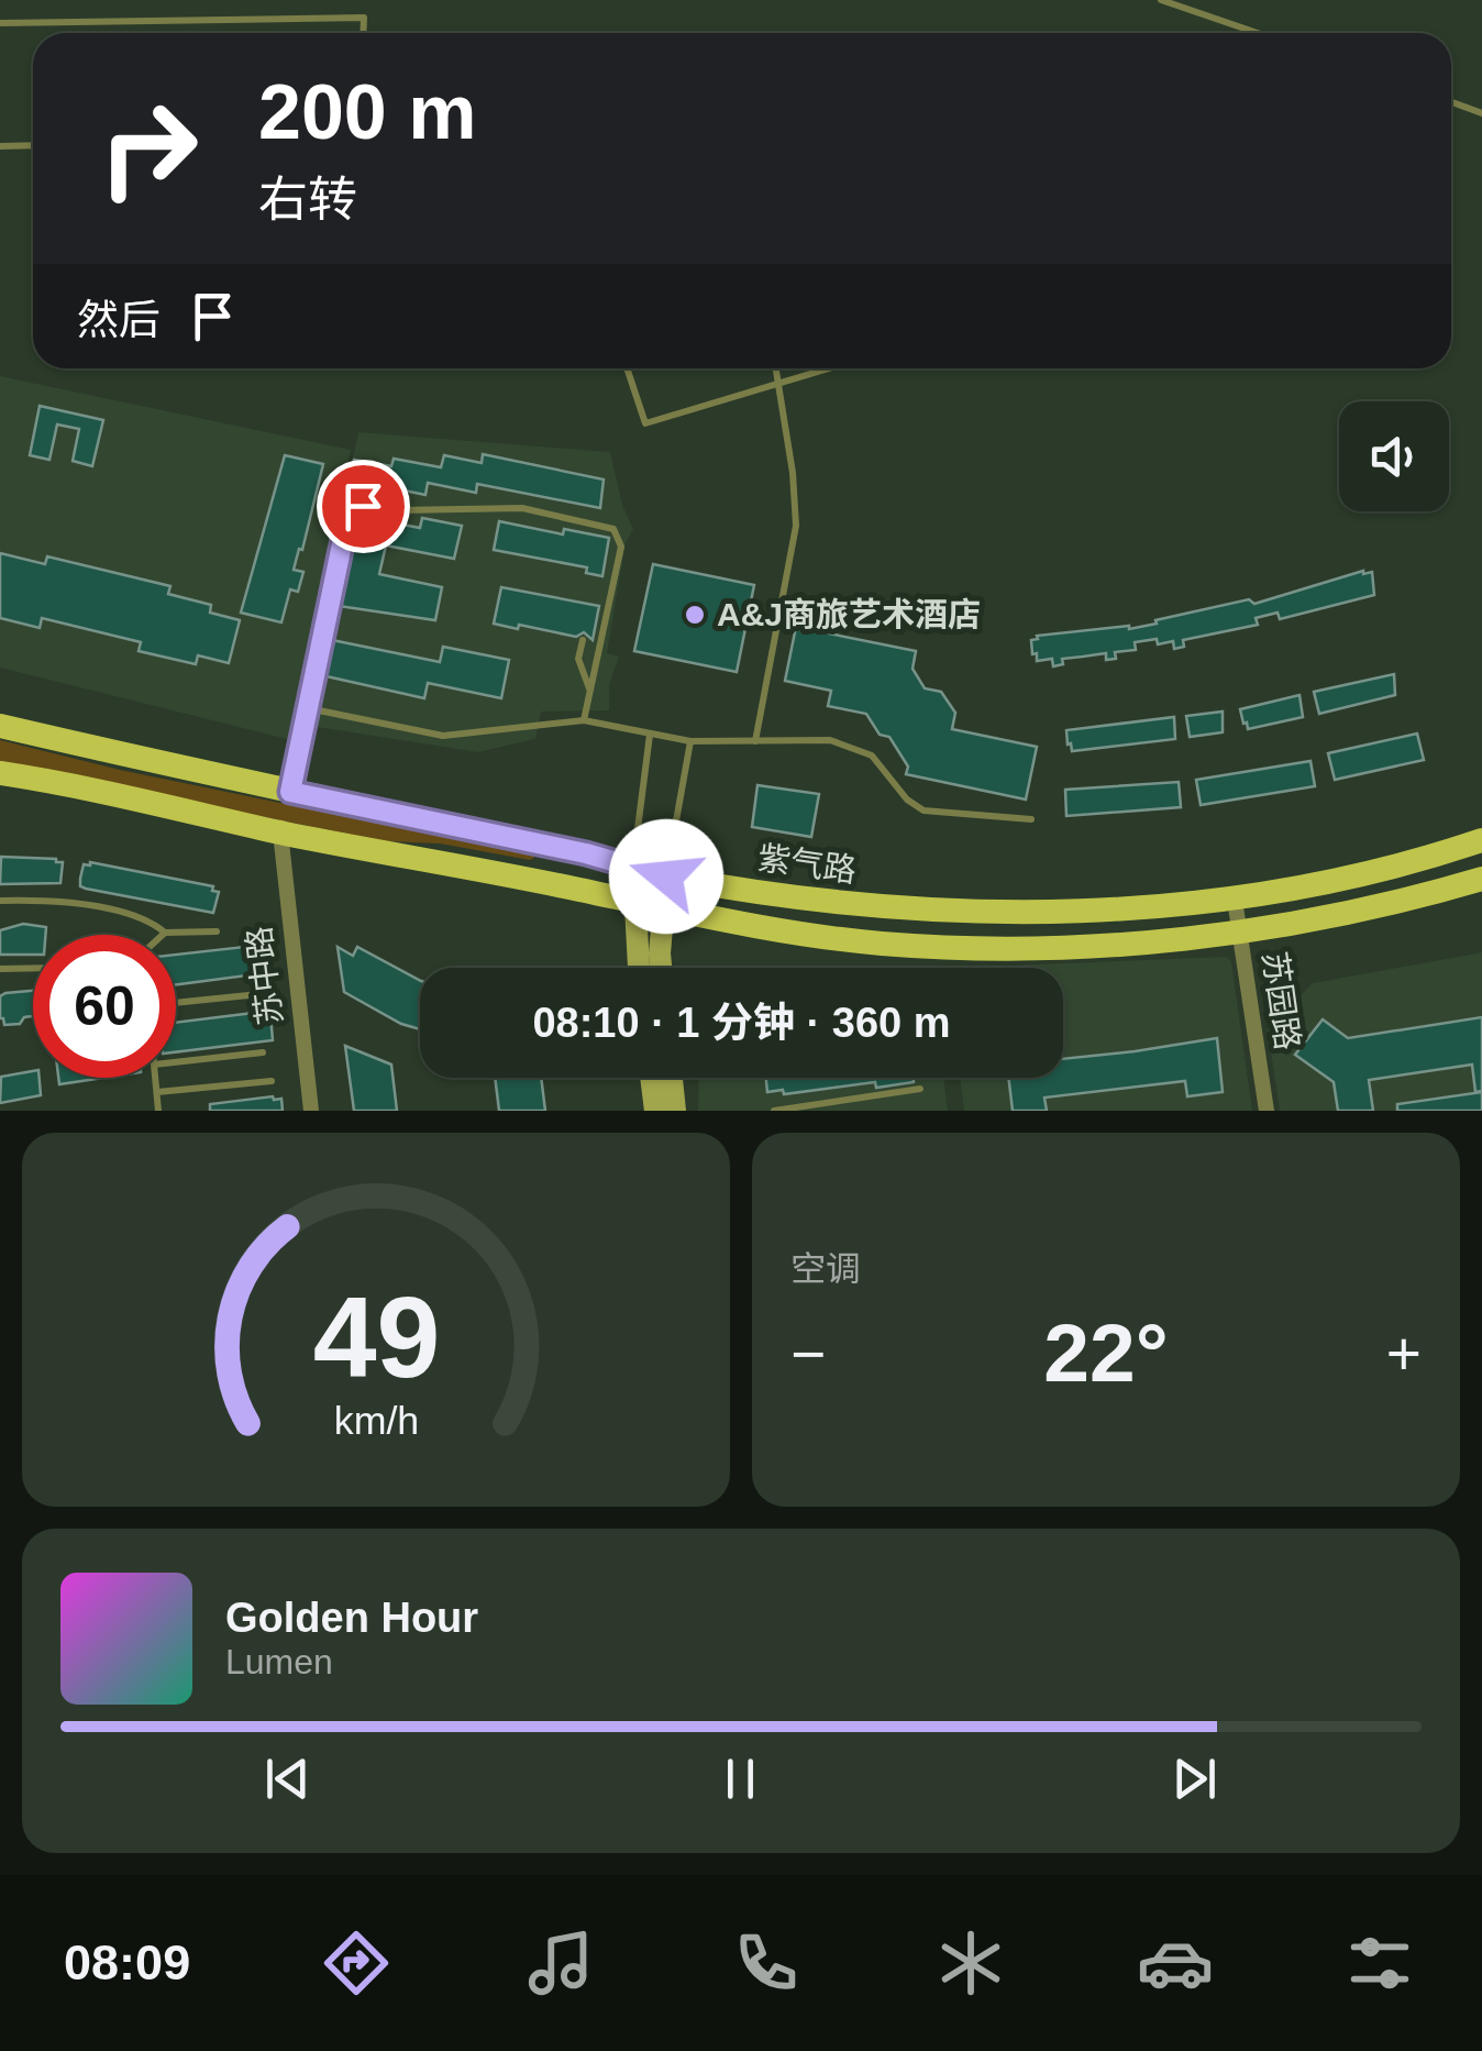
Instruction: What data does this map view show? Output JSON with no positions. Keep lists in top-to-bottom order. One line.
{"streets":{"main road":["紫气路"],"street":["苏中路","苏园路"]},"crossings":[["紫气路","苏中路"],["紫气路","苏园路"]],"places":["A&J商旅艺术酒店"],"page":{"turn":["200 m","右转"],"then":"然后","limit":"60","trip":"08:10 · 1 分钟 · 360 m","tile":"空调","heat":["−","22°","+"],"song":["Golden Hour","Lumen"],"tabs":"08:09","gauge":["49","km/h"]}}
